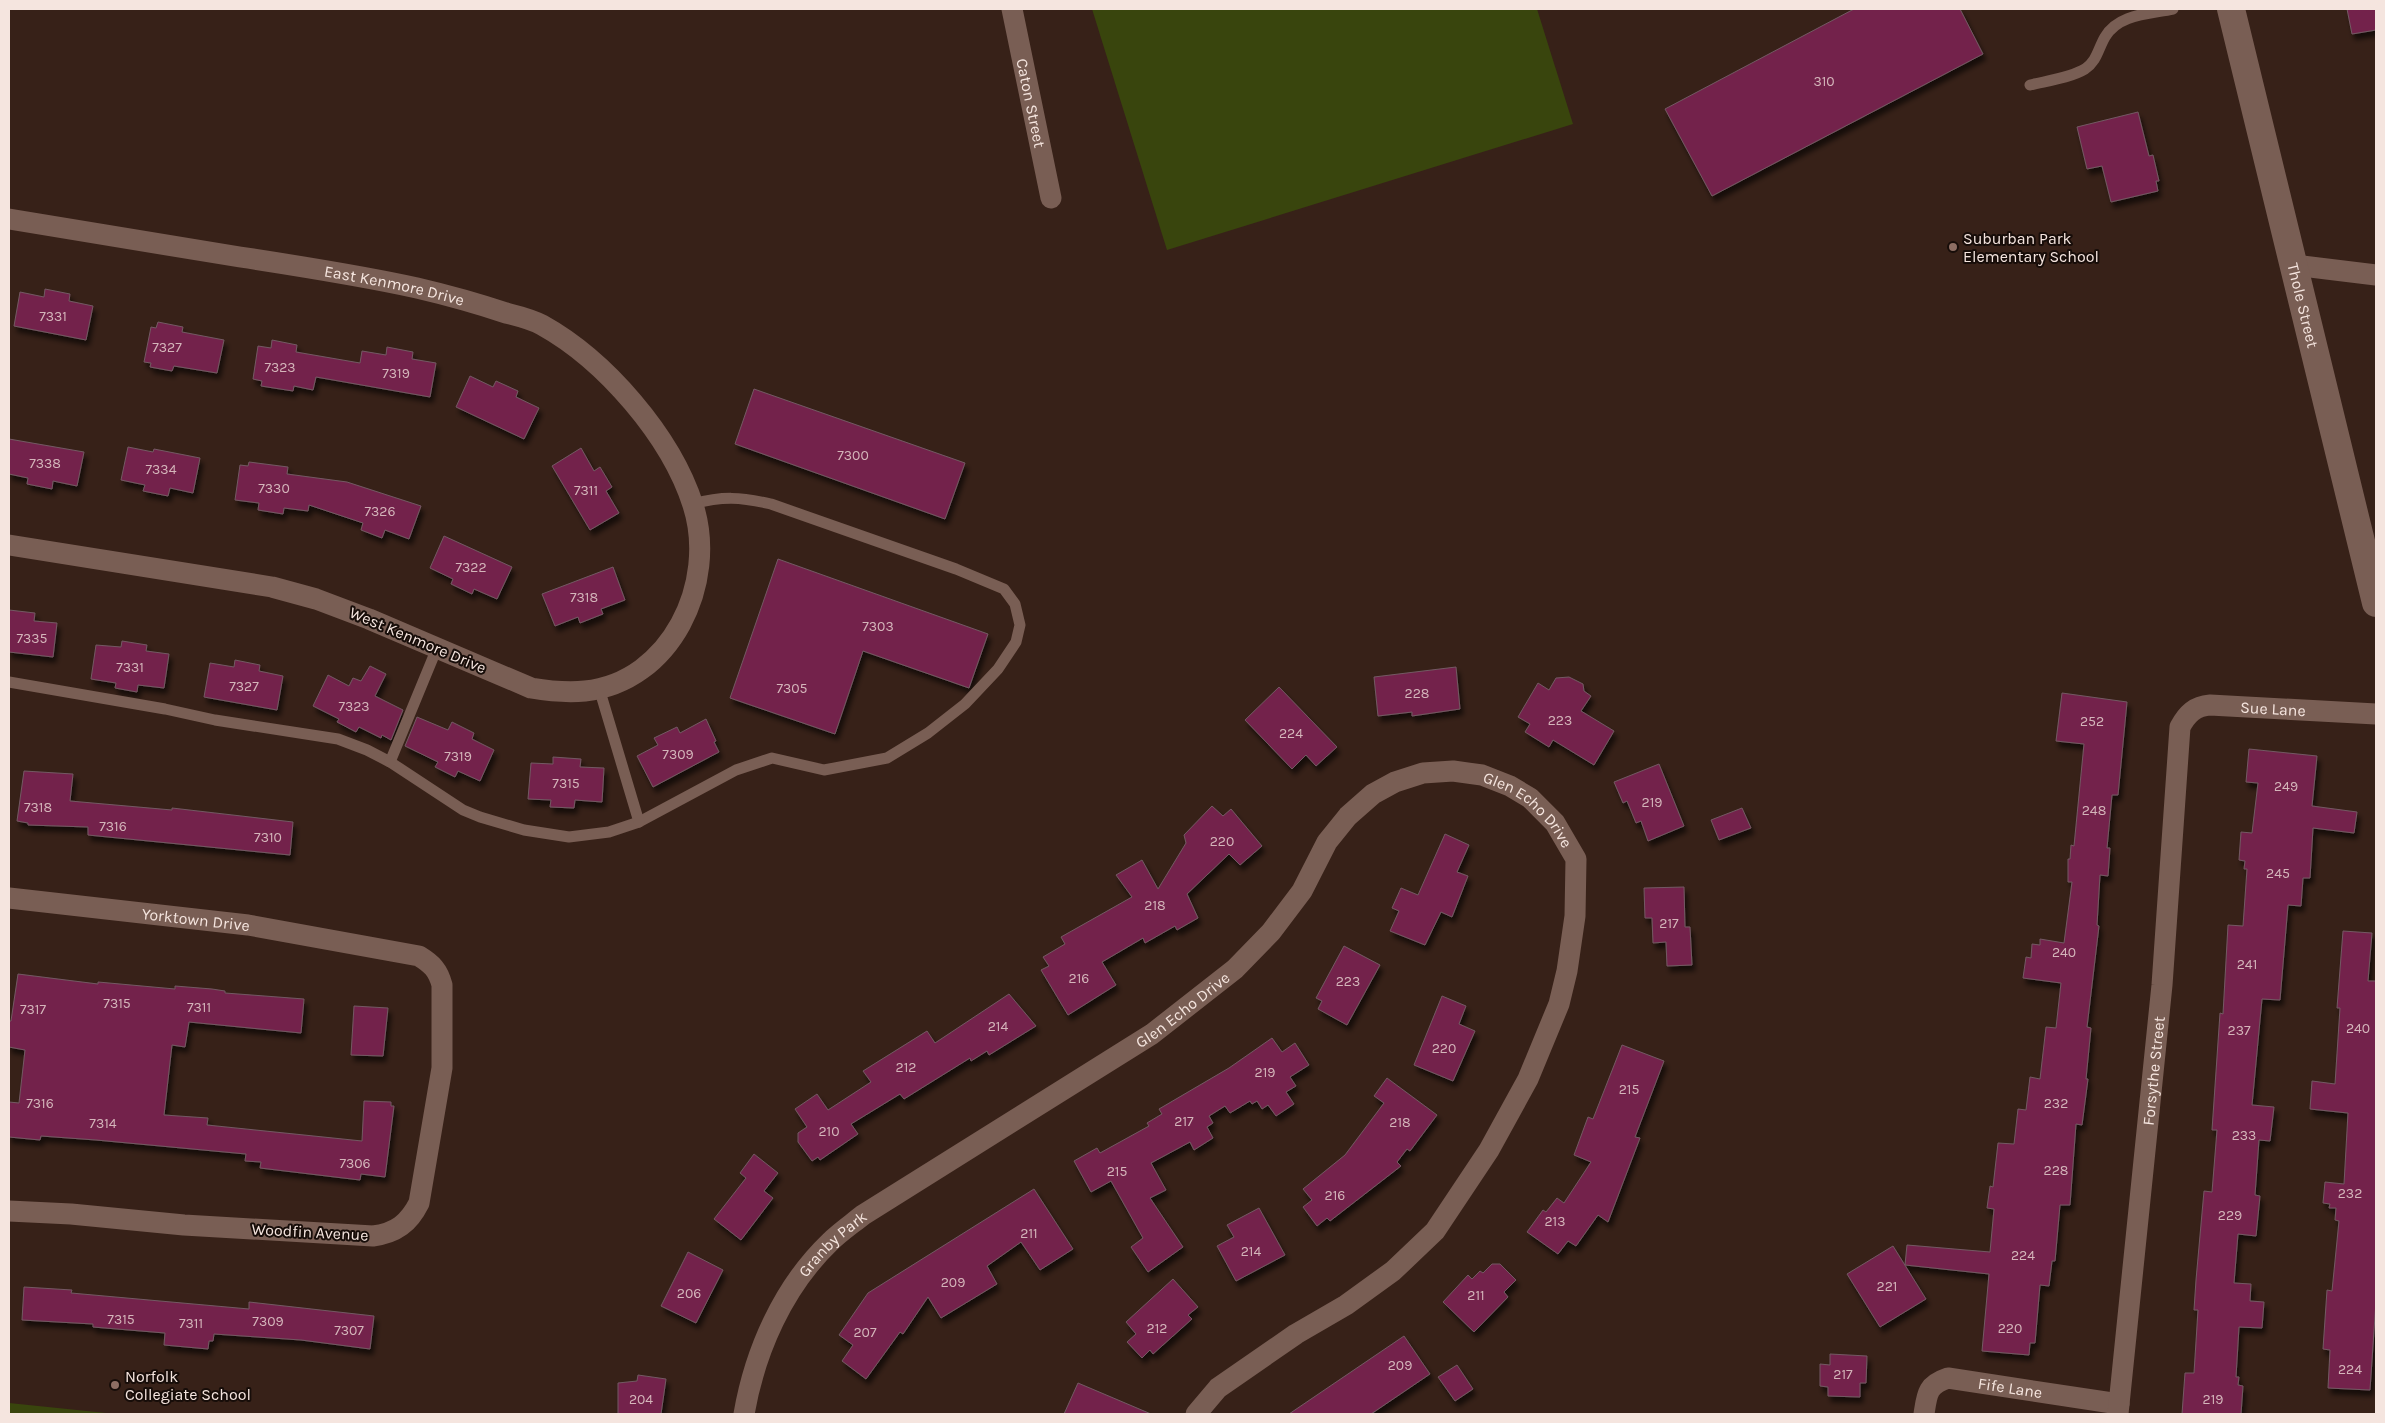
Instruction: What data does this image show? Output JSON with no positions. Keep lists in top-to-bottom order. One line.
{"streets":{"street":["Caton Street","East Kenmore Drive","Thole Street","West Kenmore Drive","Sue Lane","Glen Echo Drive","Yorktown Drive","Forsythe Street","Woodfin Avenue","Granby Park","Fife Lane"]},"crossings":[["East Kenmore Drive","West Kenmore Drive"],["Sue Lane","Forsythe Street"],["Glen Echo Drive","Granby Park"],["Yorktown Drive","Woodfin Avenue"],["Forsythe Street","Fife Lane"]],"places":["Suburban Park Elementary School","Norfolk Collegiate School"],"house_numbers":["310","7331","7327","7323","7319","7300","7338","7334","7330","7311","7326","7322","7318","7303","7335","7331","7327","7305","228","7323","223","252","224","7309","7319","7315","249","219","7318","248","7316","7310","220","245","218","217","240","241","216","223","7315","7311","7317","214","240","237","220","212","219","215","7316","232","217","218","7314","210","233","7306","228","215","232","216","229","213","211","214","224","209","221","206","211","7315","7309","7311","212","220","7307","207","209","224","217","204","219"]}
